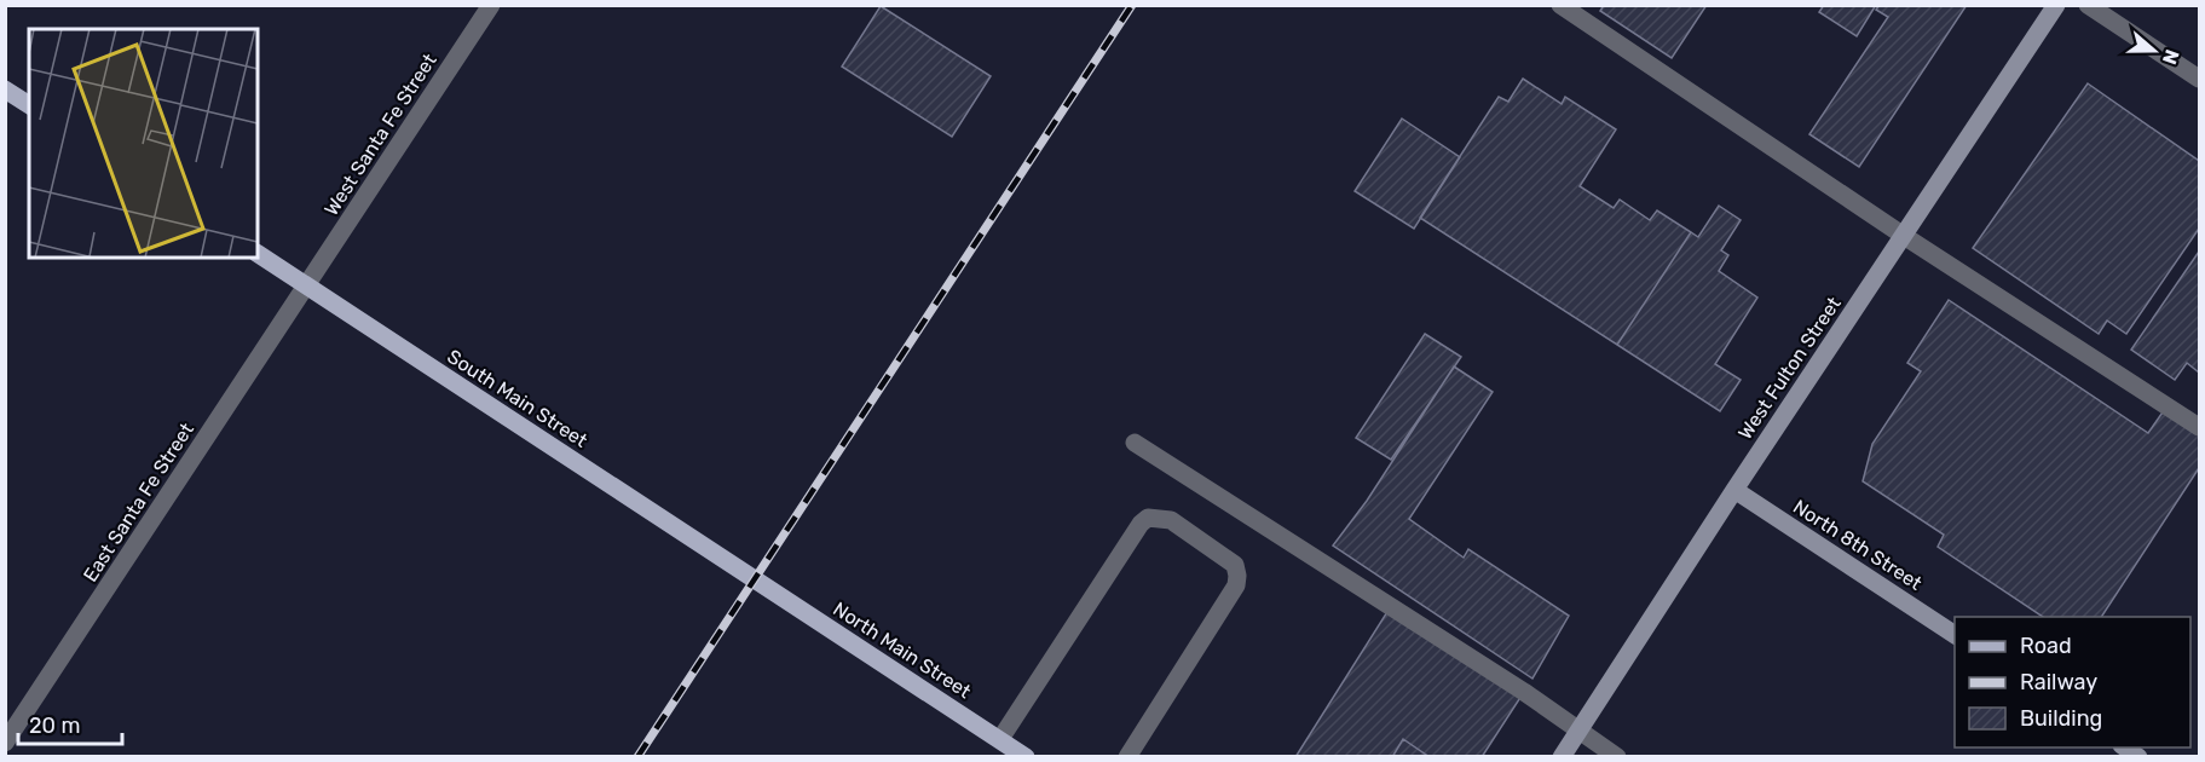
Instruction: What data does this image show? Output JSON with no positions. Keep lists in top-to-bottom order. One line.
{"streets":{"main road":["South Main Street","North Main Street"],"street":["West Santa Fe Street","West Fulton Street","East Santa Fe Street","North 8th Street"]},"crossings":[["West Santa Fe Street","South Main Street"],["West Santa Fe Street","East Santa Fe Street"],["West Fulton Street","North 8th Street"],["South Main Street","East Santa Fe Street"],["South Main Street","North Main Street"]],"legend":["Road","Railway","Building"],"scale_bar":"20 m","north":"right"}
